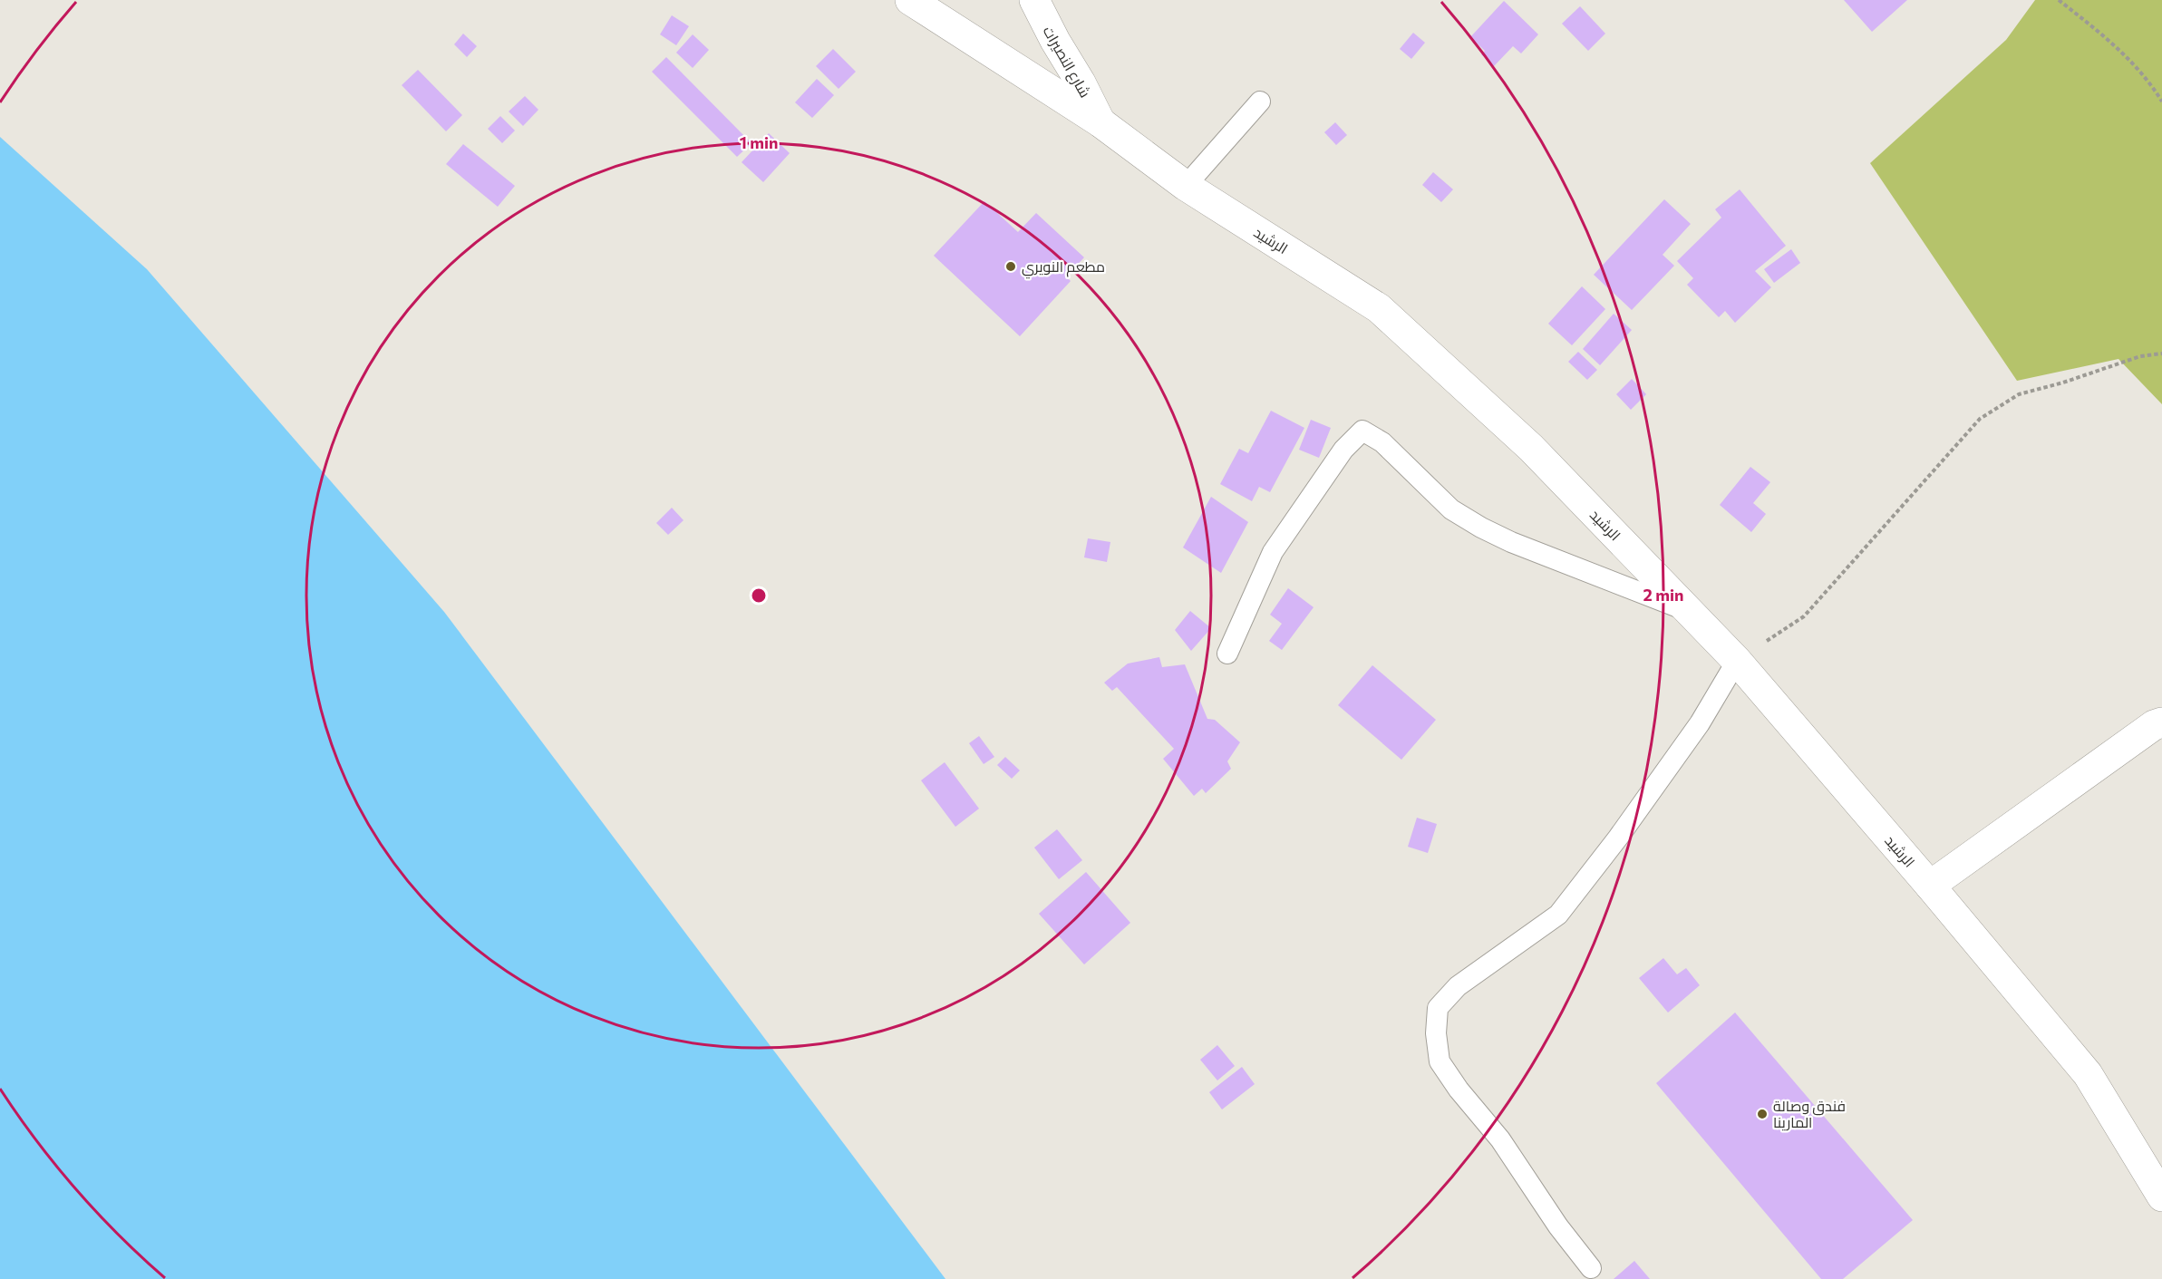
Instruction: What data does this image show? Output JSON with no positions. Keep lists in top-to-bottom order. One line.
{"streets":{"main road":["شارع النصيرات","الرشيد"]},"crossings":[["شارع النصيرات","الرشيد"]],"places":["مطعم النويري","فندق وصالة المارينا"],"rings":["1 min","2 min"]}
